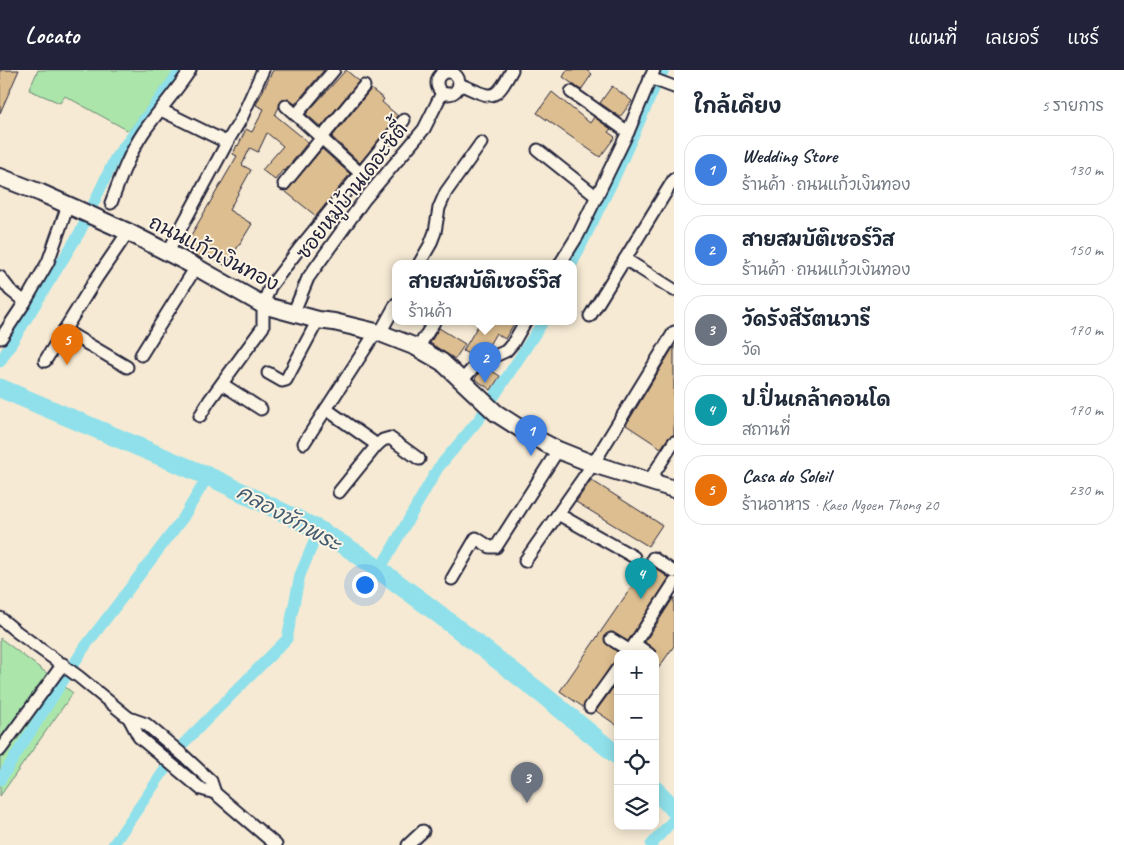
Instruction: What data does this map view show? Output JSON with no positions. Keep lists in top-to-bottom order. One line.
{"streets":{"street":["ซอยหมู่บ้านเดอะซิตี้","ถนนแก้วเงินทอง"]},"crossings":[["ซอยหมู่บ้านเดอะซิตี้","ถนนแก้วเงินทอง"]],"water":["คลองชักพระ"],"page":{"header":"Locato","nav":["แผนที่","เลเยอร์","แชร์"],"heading":["ใกล้เคียง","5 รายการ"],"list":[{"mark":"1","name":"Wedding Store","note":"ร้านค้า · ถนนแก้วเงินทอง","value":"130 m"},{"mark":"2","name":"สายสมบัติเซอร์วิส","note":"ร้านค้า · ถนนแก้วเงินทอง","value":"150 m"},{"mark":"3","name":"วัดรังสีรัตนวารี","note":"วัด","value":"170 m"},{"mark":"4","name":"ป.ปิ่นเกล้าคอนโด","note":"สถานที่","value":"170 m"},{"mark":"5","name":"Casa do Soleil","note":"ร้านอาหาร · Kaeo Ngoen Thong 20","value":"230 m"}],"popup":["สายสมบัติเซอร์วิส","ร้านค้า"],"pins":["5","2","1","4","3"],"map_buttons":["+","−"]}}
